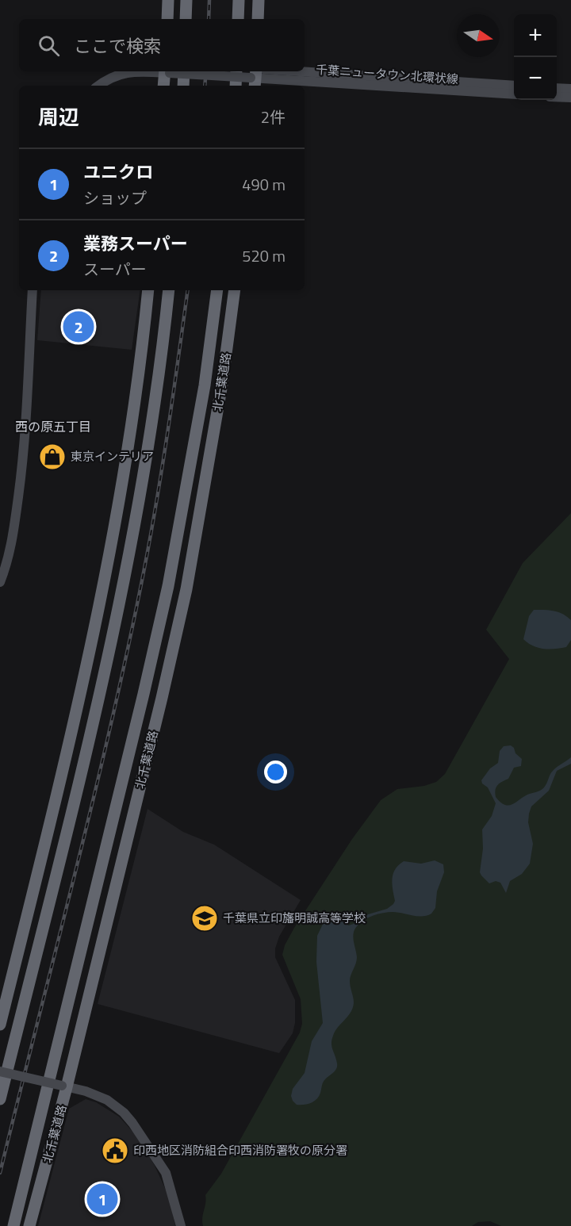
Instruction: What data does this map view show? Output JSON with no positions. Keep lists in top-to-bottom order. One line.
{"streets":{"highway":["北千葉道路"],"street":["千葉ニュータウン北環状線"]},"districts":["西の原五丁目"],"places":{"shop":["東京インテリア"],"school or university":["千葉県立印旛明誠高等学校"],"public building":["印西地区消防組合印西消防署牧の原分署"]},"north":"right","page":{"map_buttons":["+","−"],"search":"ここで検索","heading":["周辺","2件"],"list":[{"mark":"1","name":"ユニクロ","note":"ショップ","value":"490 m"},{"mark":"2","name":"業務スーパー","note":"スーパー","value":"520 m"}],"pins":["2","1"]}}
